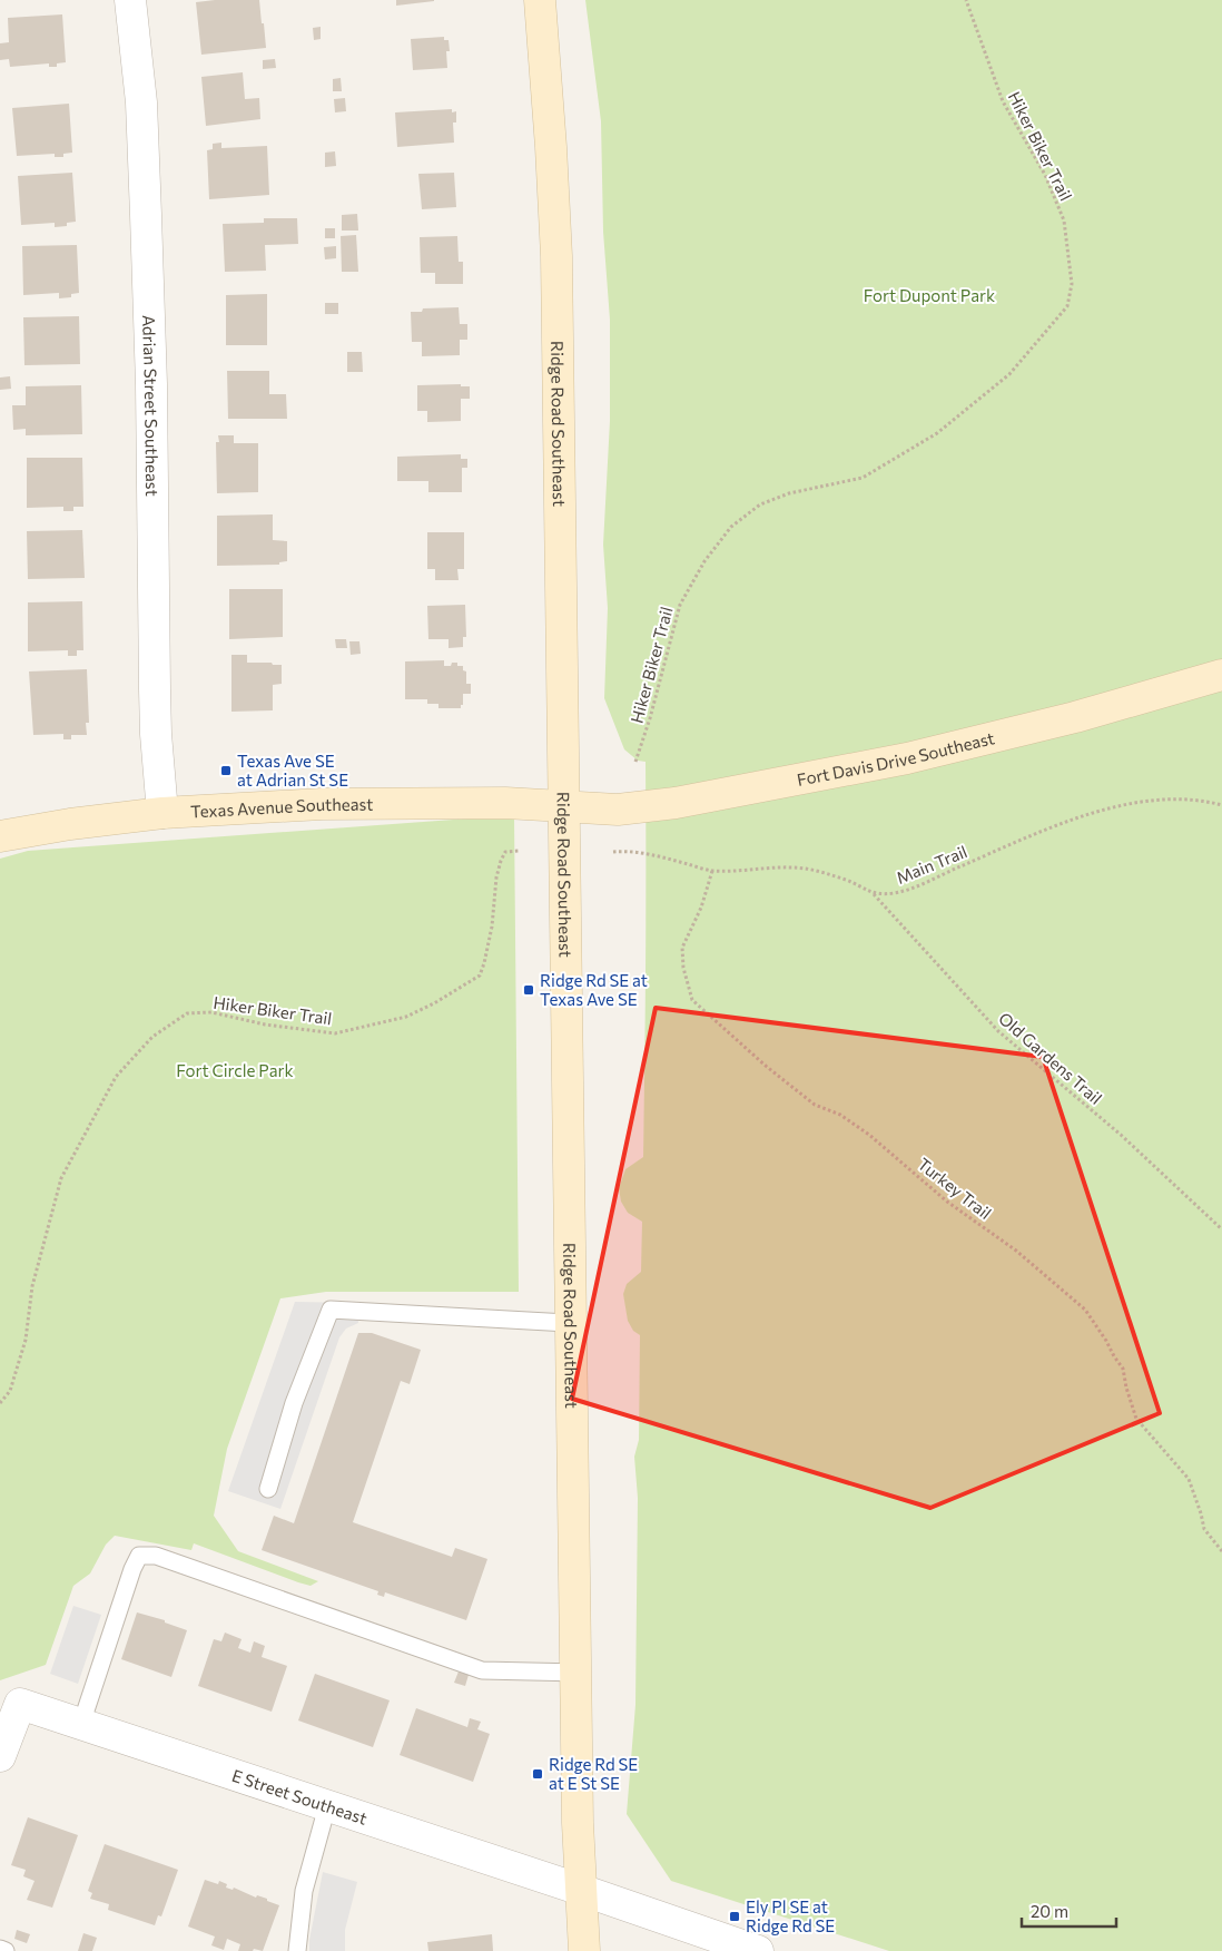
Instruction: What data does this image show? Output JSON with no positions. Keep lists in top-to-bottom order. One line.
{"streets":{"main road":["Ridge Road Southeast","Fort Davis Drive Southeast","Texas Avenue Southeast"],"street":["Adrian Street Southeast","E Street Southeast"],"path":["Hiker Biker Trail","Main Trail","Old Gardens Trail","Turkey Trail"]},"crossings":[["Adrian Street Southeast","Texas Avenue Southeast"],["Ridge Road Southeast","Fort Davis Drive Southeast"],["Ridge Road Southeast","Texas Avenue Southeast"],["Ridge Road Southeast","E Street Southeast"],["Fort Davis Drive Southeast","Texas Avenue Southeast"],["Main Trail","Old Gardens Trail"]],"parks":["Fort Dupont Park","Fort Circle Park"],"places":{"transit":["Texas Ave SE at Adrian St SE","Ridge Rd SE at Texas Ave SE","Ridge Rd SE at E St SE","Ely Pl SE at Ridge Rd SE"]},"scale_bar":"20 m"}
